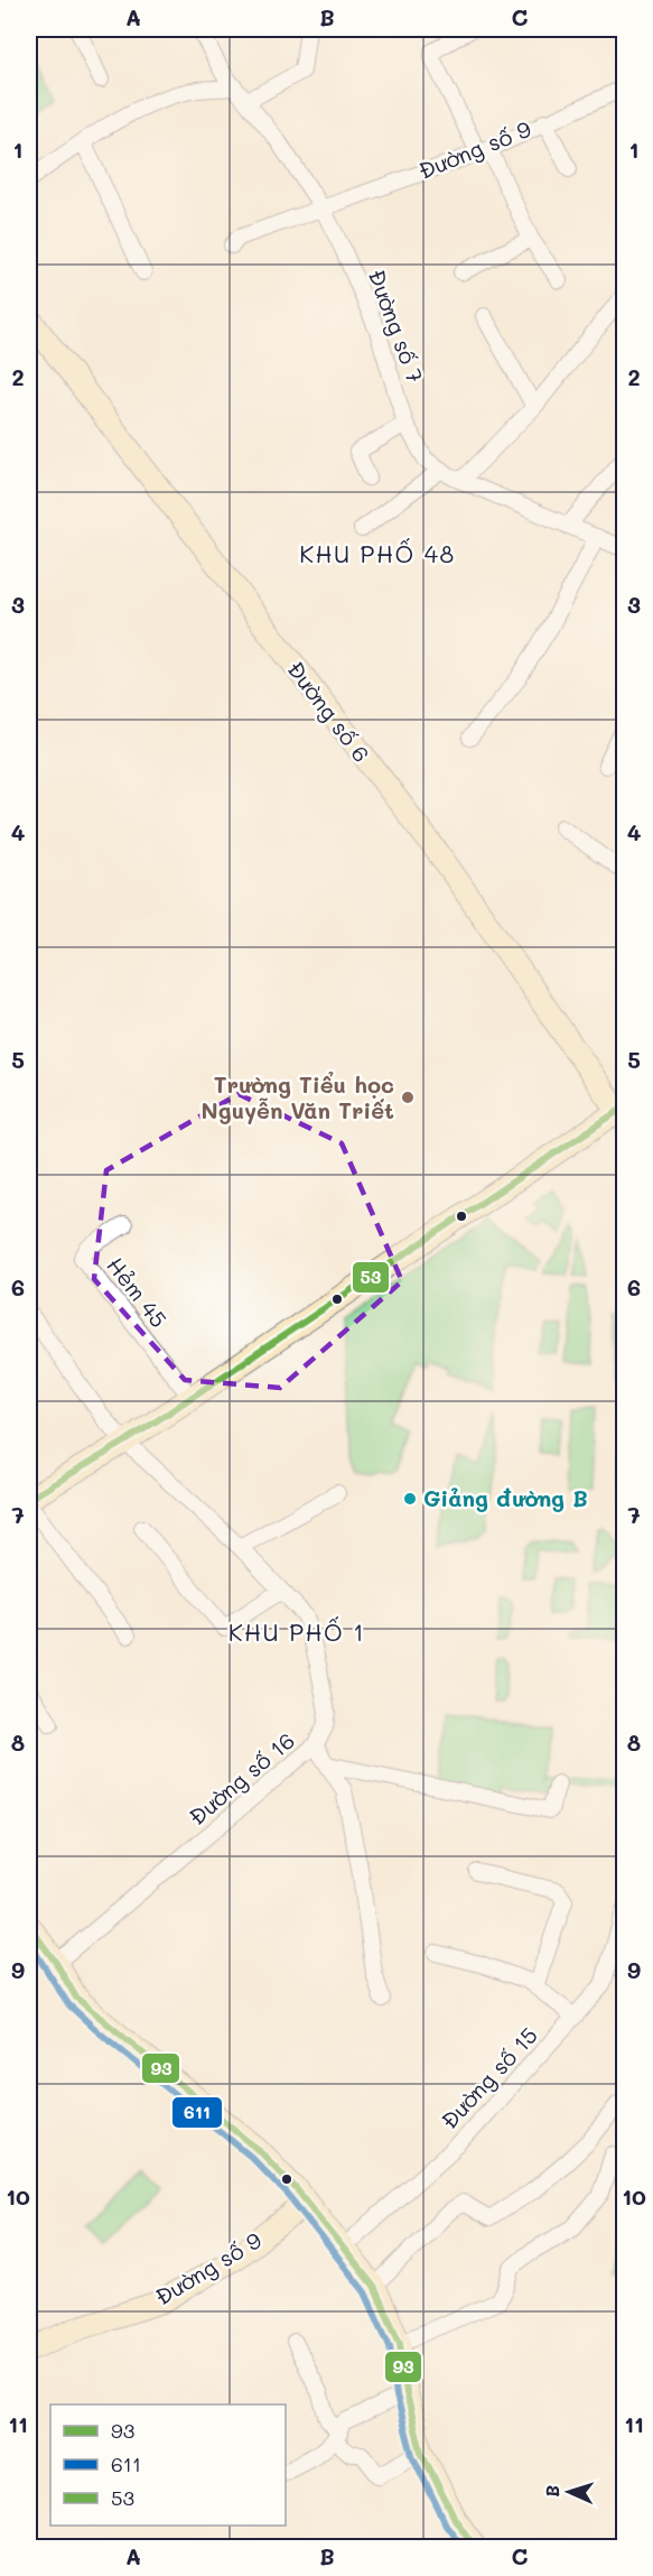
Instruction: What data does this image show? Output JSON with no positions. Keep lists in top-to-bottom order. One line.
{"streets":{"street":["Đường số 9","Đường số 7","Đường số 6","Hẻm 45","Đường số 16","Đường số 15"]},"crossings":[["Đường số 9","Đường số 7"]],"districts":["KHU PHỐ 48","KHU PHỐ 1"],"places":["Trường Tiểu học Nguyễn Văn Triết","Giảng đường B"],"lines":["transit line 53","transit line 93","transit line 611"],"legend":["93","611","53"],"north":"left","grid":{"columns":["A","B","C"],"rows":["1","2","3","4","5","6","7","8","9","10","11"]}}
